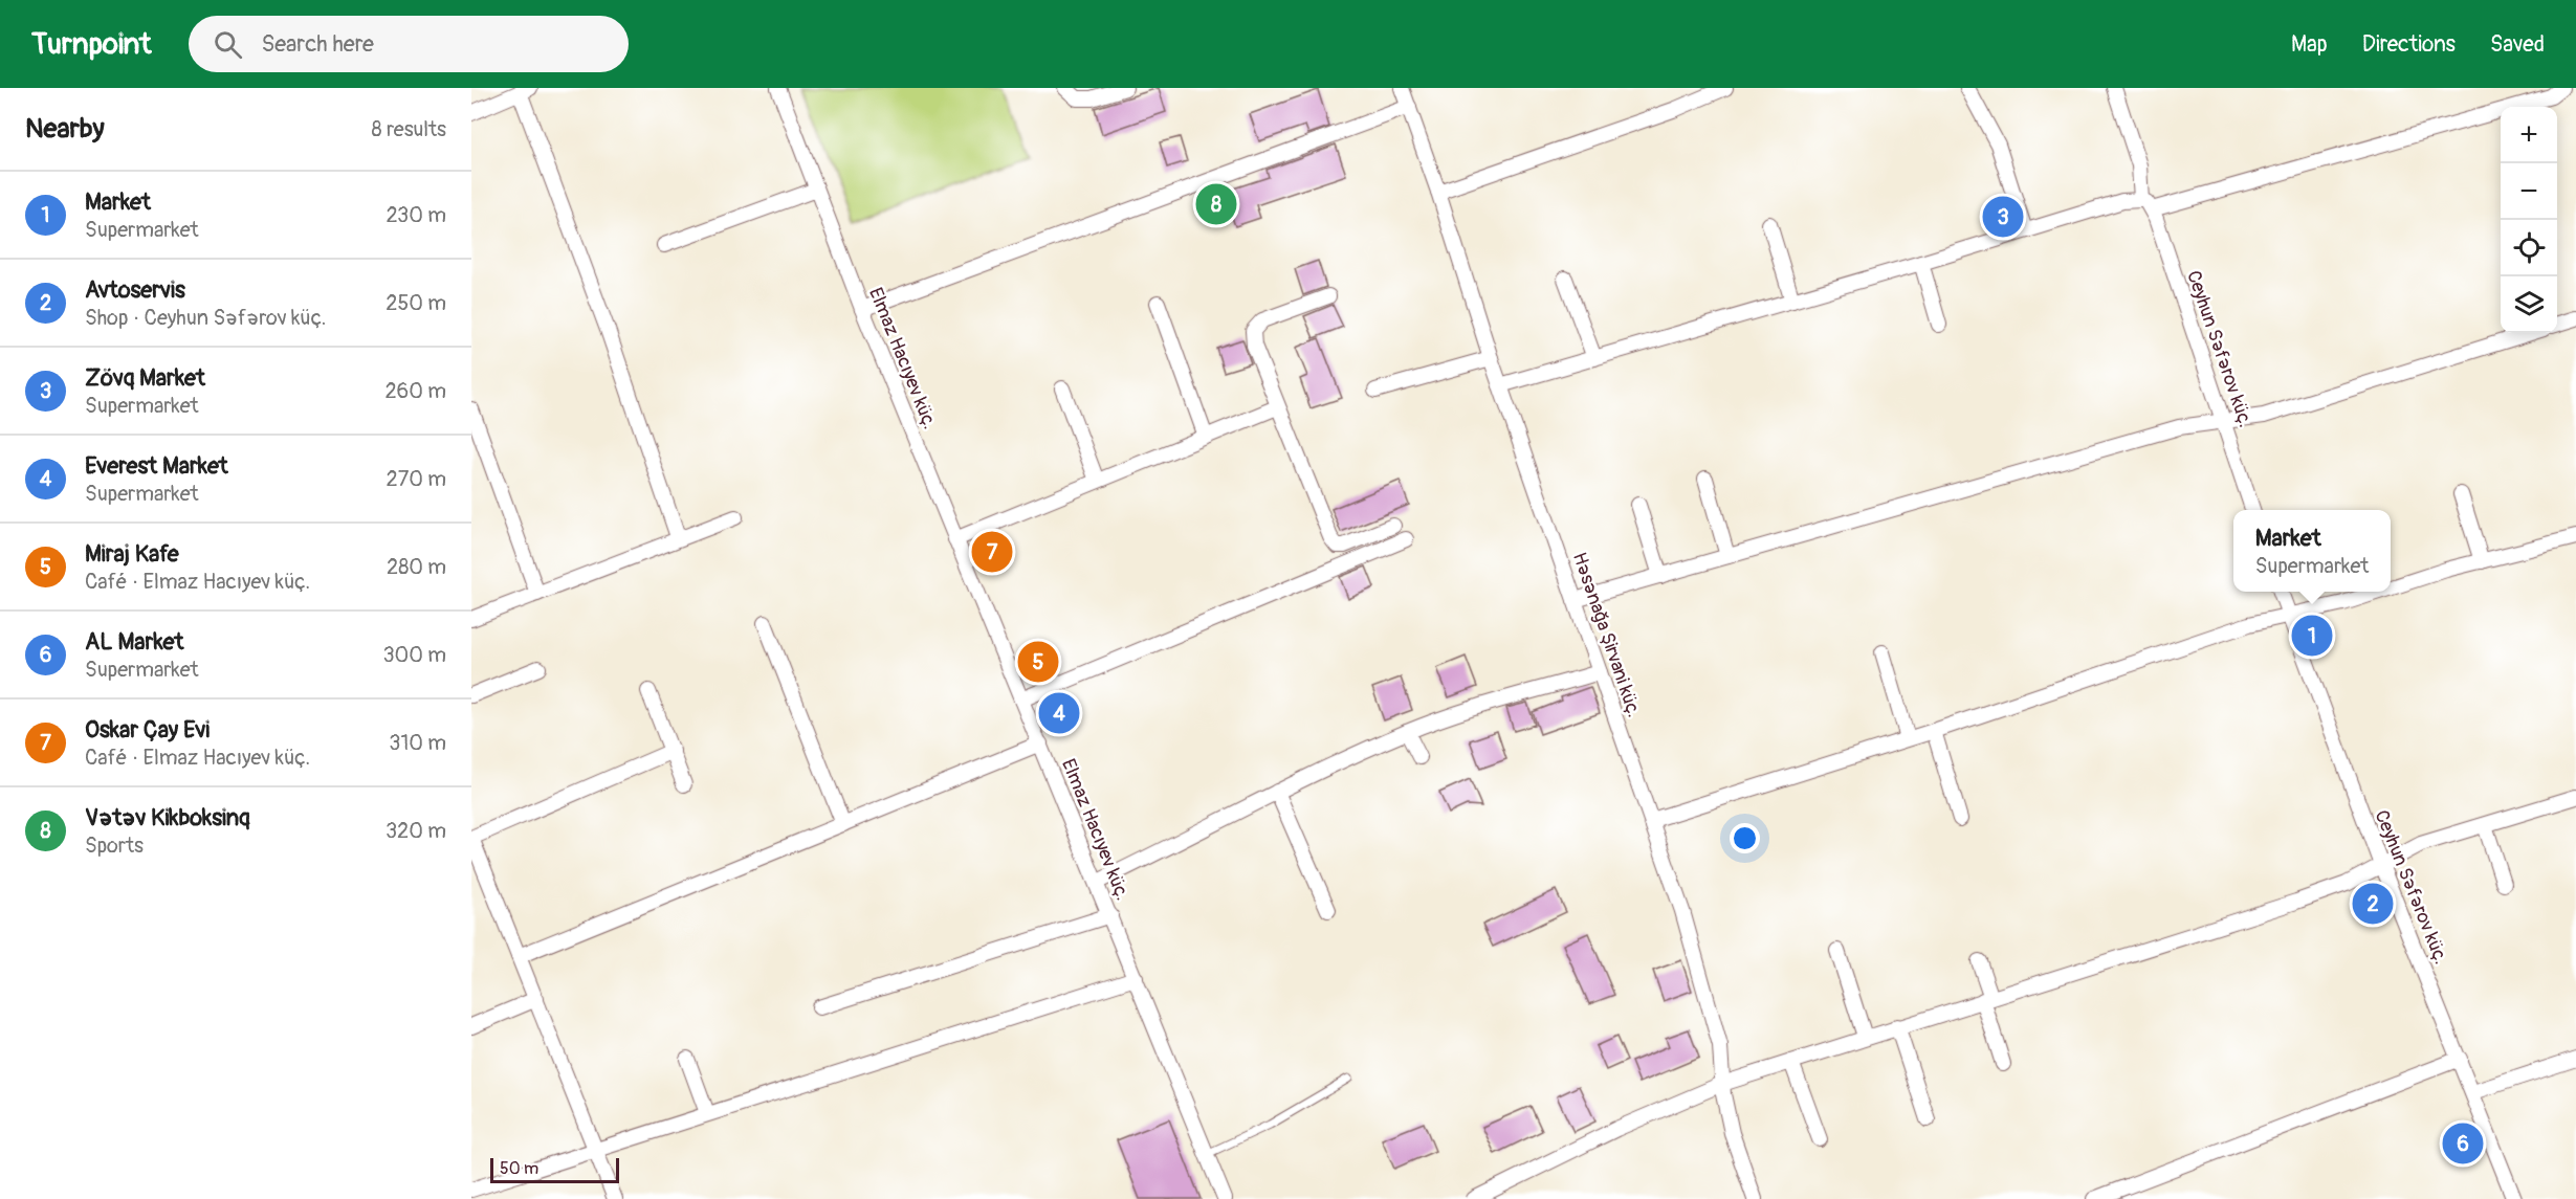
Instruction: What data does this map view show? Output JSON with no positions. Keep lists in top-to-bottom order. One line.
{"streets":{"street":["Ceyhun Səfərov küç.","Elmaz Hacıyev küç.","Həsənağa Şirvani küç."]},"scale_bar":"50 m","page":{"header":"Turnpoint","search":"Search here","nav":["Map","Directions","Saved"],"heading":["Nearby","8 results"],"map_buttons":["+","−"],"list":[{"mark":"1","name":"Market","note":"Supermarket","value":"230 m"},{"mark":"2","name":"Avtoservis","note":"Shop · Ceyhun Səfərov küç.","value":"250 m"},{"mark":"3","name":"Zövq Market","note":"Supermarket","value":"260 m"},{"mark":"4","name":"Everest Market","note":"Supermarket","value":"270 m"},{"mark":"5","name":"Miraj Kafe","note":"Café · Elmaz Hacıyev küç.","value":"280 m"},{"mark":"6","name":"AL Market","note":"Supermarket","value":"300 m"},{"mark":"7","name":"Oskar Çay Evi","note":"Café · Elmaz Hacıyev küç.","value":"310 m"},{"mark":"8","name":"Vətəv Kikboksinq","note":"Sports","value":"320 m"}],"pins":["8","3","7","1","5","4","2","6"],"popup":["Market","Supermarket"],"scale":"50 m"}}
